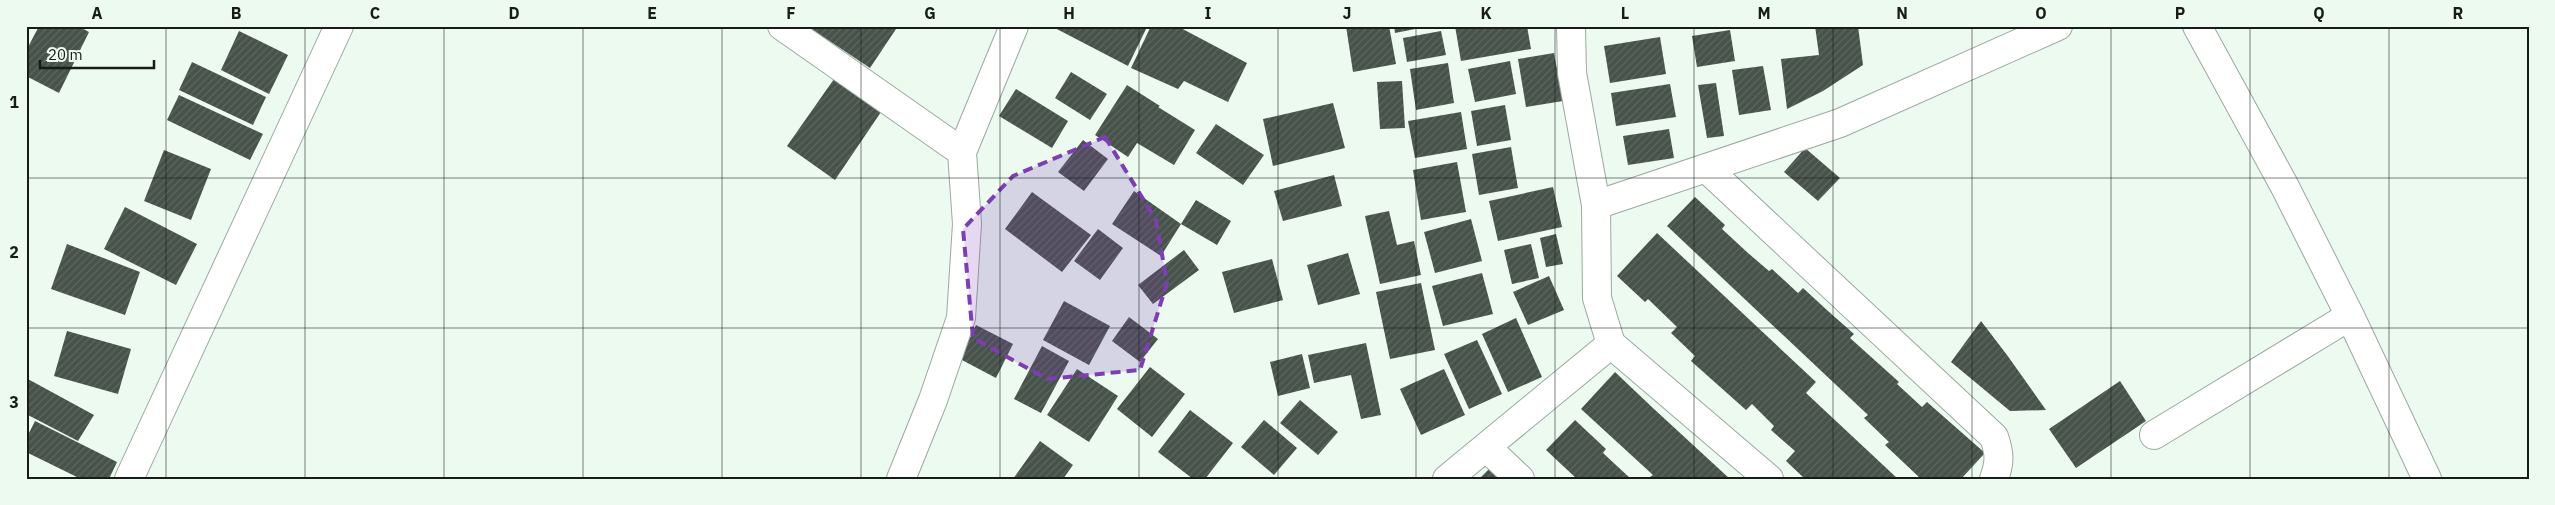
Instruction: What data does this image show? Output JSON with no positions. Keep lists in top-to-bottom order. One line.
{"scale_bar":"20 m","grid":{"columns":["A","B","C","D","E","F","G","H","I","J","K","L","M","N","O","P","Q","R"],"rows":["1","2","3"]}}
